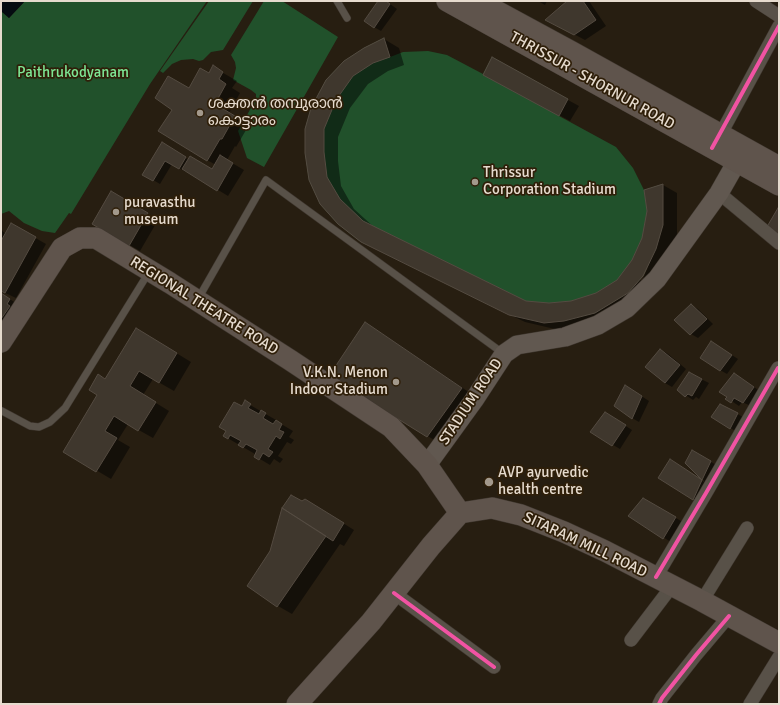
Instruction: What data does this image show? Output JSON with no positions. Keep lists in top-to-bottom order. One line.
{"streets":{"main road":["THRISSUR - SHORNUR ROAD","REGIONAL THEATRE ROAD","STADIUM ROAD","SITARAM MILL ROAD"]},"crossings":[["THRISSUR - SHORNUR ROAD","STADIUM ROAD"],["REGIONAL THEATRE ROAD","STADIUM ROAD"]],"parks":["Paithrukodyanam"],"places":["ശക്തൻ തമ്പുരാൻ കൊട്ടാരം","Thrissur Corporation Stadium","puravasthu museum","V.K.N. Menon Indoor Stadium","AVP ayurvedic health centre"]}
